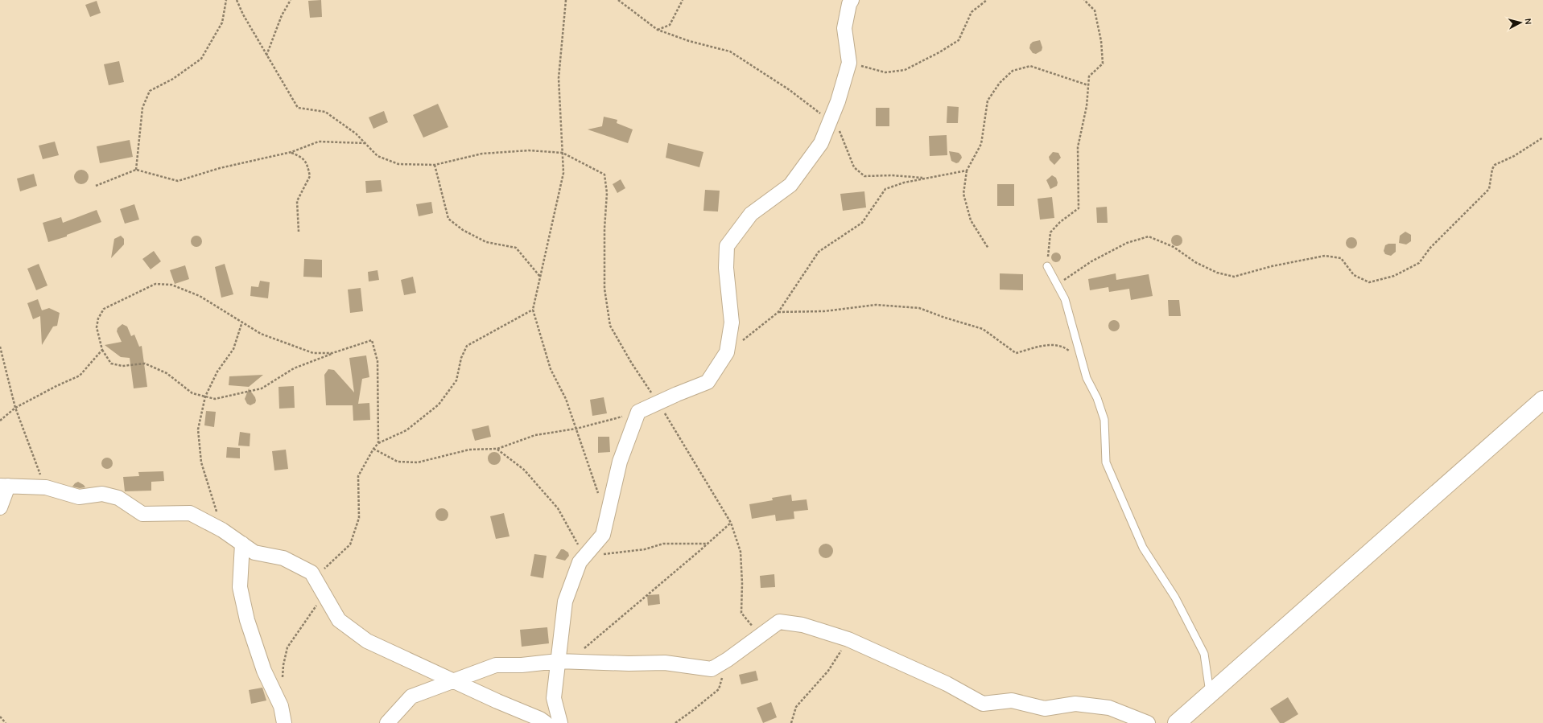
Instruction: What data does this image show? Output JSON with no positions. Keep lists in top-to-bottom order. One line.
{"north":"right"}
